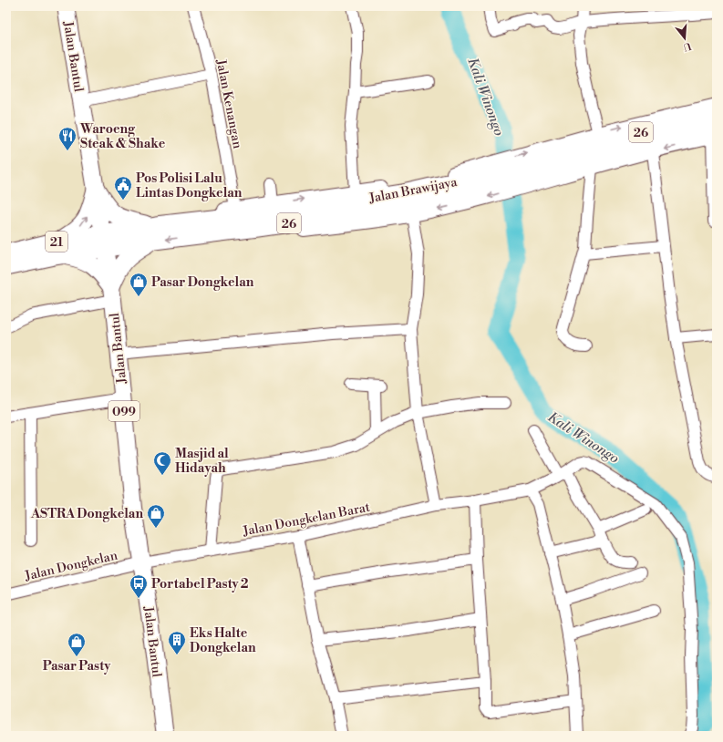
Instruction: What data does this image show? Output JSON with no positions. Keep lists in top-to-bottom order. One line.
{"streets":{"highway":["26","Jalan Brawijaya","21"],"main road":["Jalan Bantul","099"],"street":["Jalan Kenangan","Jalan Dongkelan Barat","Jalan Dongkelan"]},"crossings":[["Jalan Bantul","Jalan Brawijaya"],["Jalan Bantul","21"],["Jalan Bantul","Jalan Dongkelan Barat"],["Jalan Bantul","Jalan Dongkelan"],["Jalan Brawijaya","21"],["Jalan Dongkelan Barat","Jalan Dongkelan"]],"water":["Kali Winongo"],"places":{"restaurant":["Waroeng Steak & Shake"],"public building":["Pos Polisi Lalu Lintas Dongkelan"],"shop":["Pasar Dongkelan","ASTRA Dongkelan","Pasar Pasty"],"mosque":["Masjid al Hidayah"],"bus stop":["Portabel Pasty 2"],"building":["Eks Halte Dongkelan"]},"north":"bottom"}
